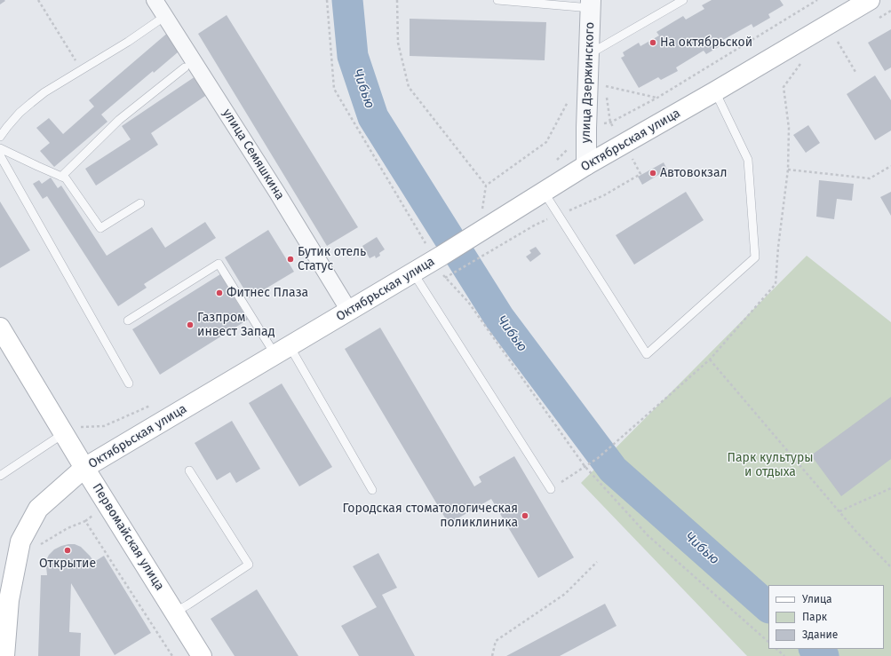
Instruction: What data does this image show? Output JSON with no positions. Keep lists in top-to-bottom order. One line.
{"streets":{"main road":["Октябрьская улица","Первомайская улица"],"street":["улица Дзержинского","улица Семяшкина"]},"crossings":[["улица Дзержинского","Октябрьская улица"],["Октябрьская улица","улица Семяшкина"],["Октябрьская улица","Первомайская улица"]],"water":["Чибью"],"parks":["Парк культуры и отдыха"],"places":["На октябрьской","Автовокзал","Бутик отель Статус","Фитнес Плаза","Газпром инвест Запад","Городская стоматологическая поликлиника","Открытие"],"legend":["Улица","Парк","Здание"]}
